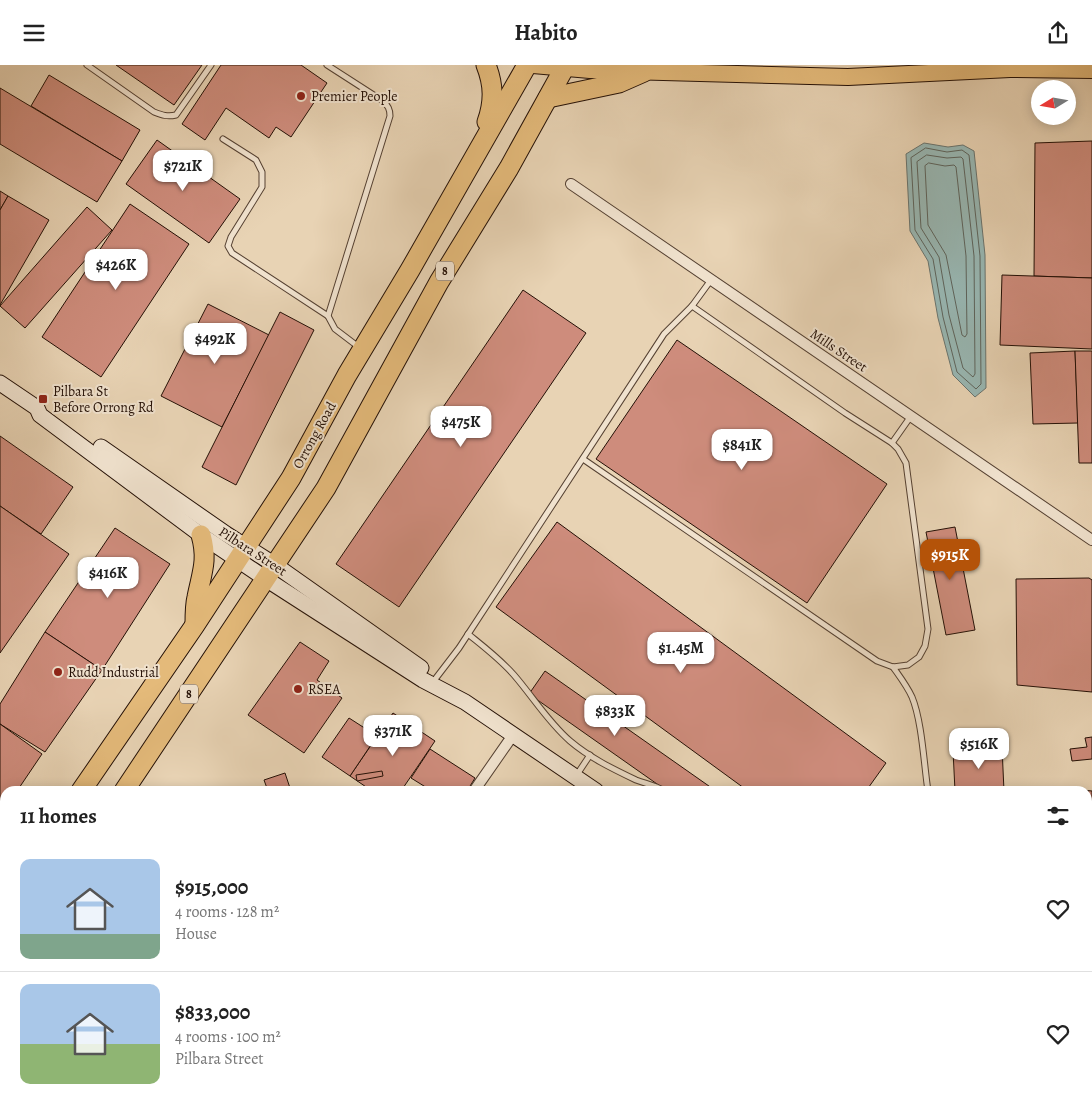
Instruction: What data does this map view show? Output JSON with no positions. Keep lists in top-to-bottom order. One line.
{"streets":{"highway":["8","Orrong Road"],"main road":["Pilbara Street"],"street":["Mills Street"]},"crossings":[["8","Pilbara Street"],["Orrong Road","Pilbara Street"]],"places":{"other":["Premier People","Rudd Industrial","RSEA"],"transit":["Pilbara St Before Orrong Rd"]},"north":"left","page":{"header":"Habito","price":["$721K","$426K","$492K","$475K","$841K","$915K","$416K","$1.45M","$833K","$371K","$516K"],"heading":"11 homes","list":[{"name":"$915,000","note":"4 rooms · 128 m² · House"},{"name":"$833,000","note":"4 rooms · 100 m² · Pilbara Street"}]}}
